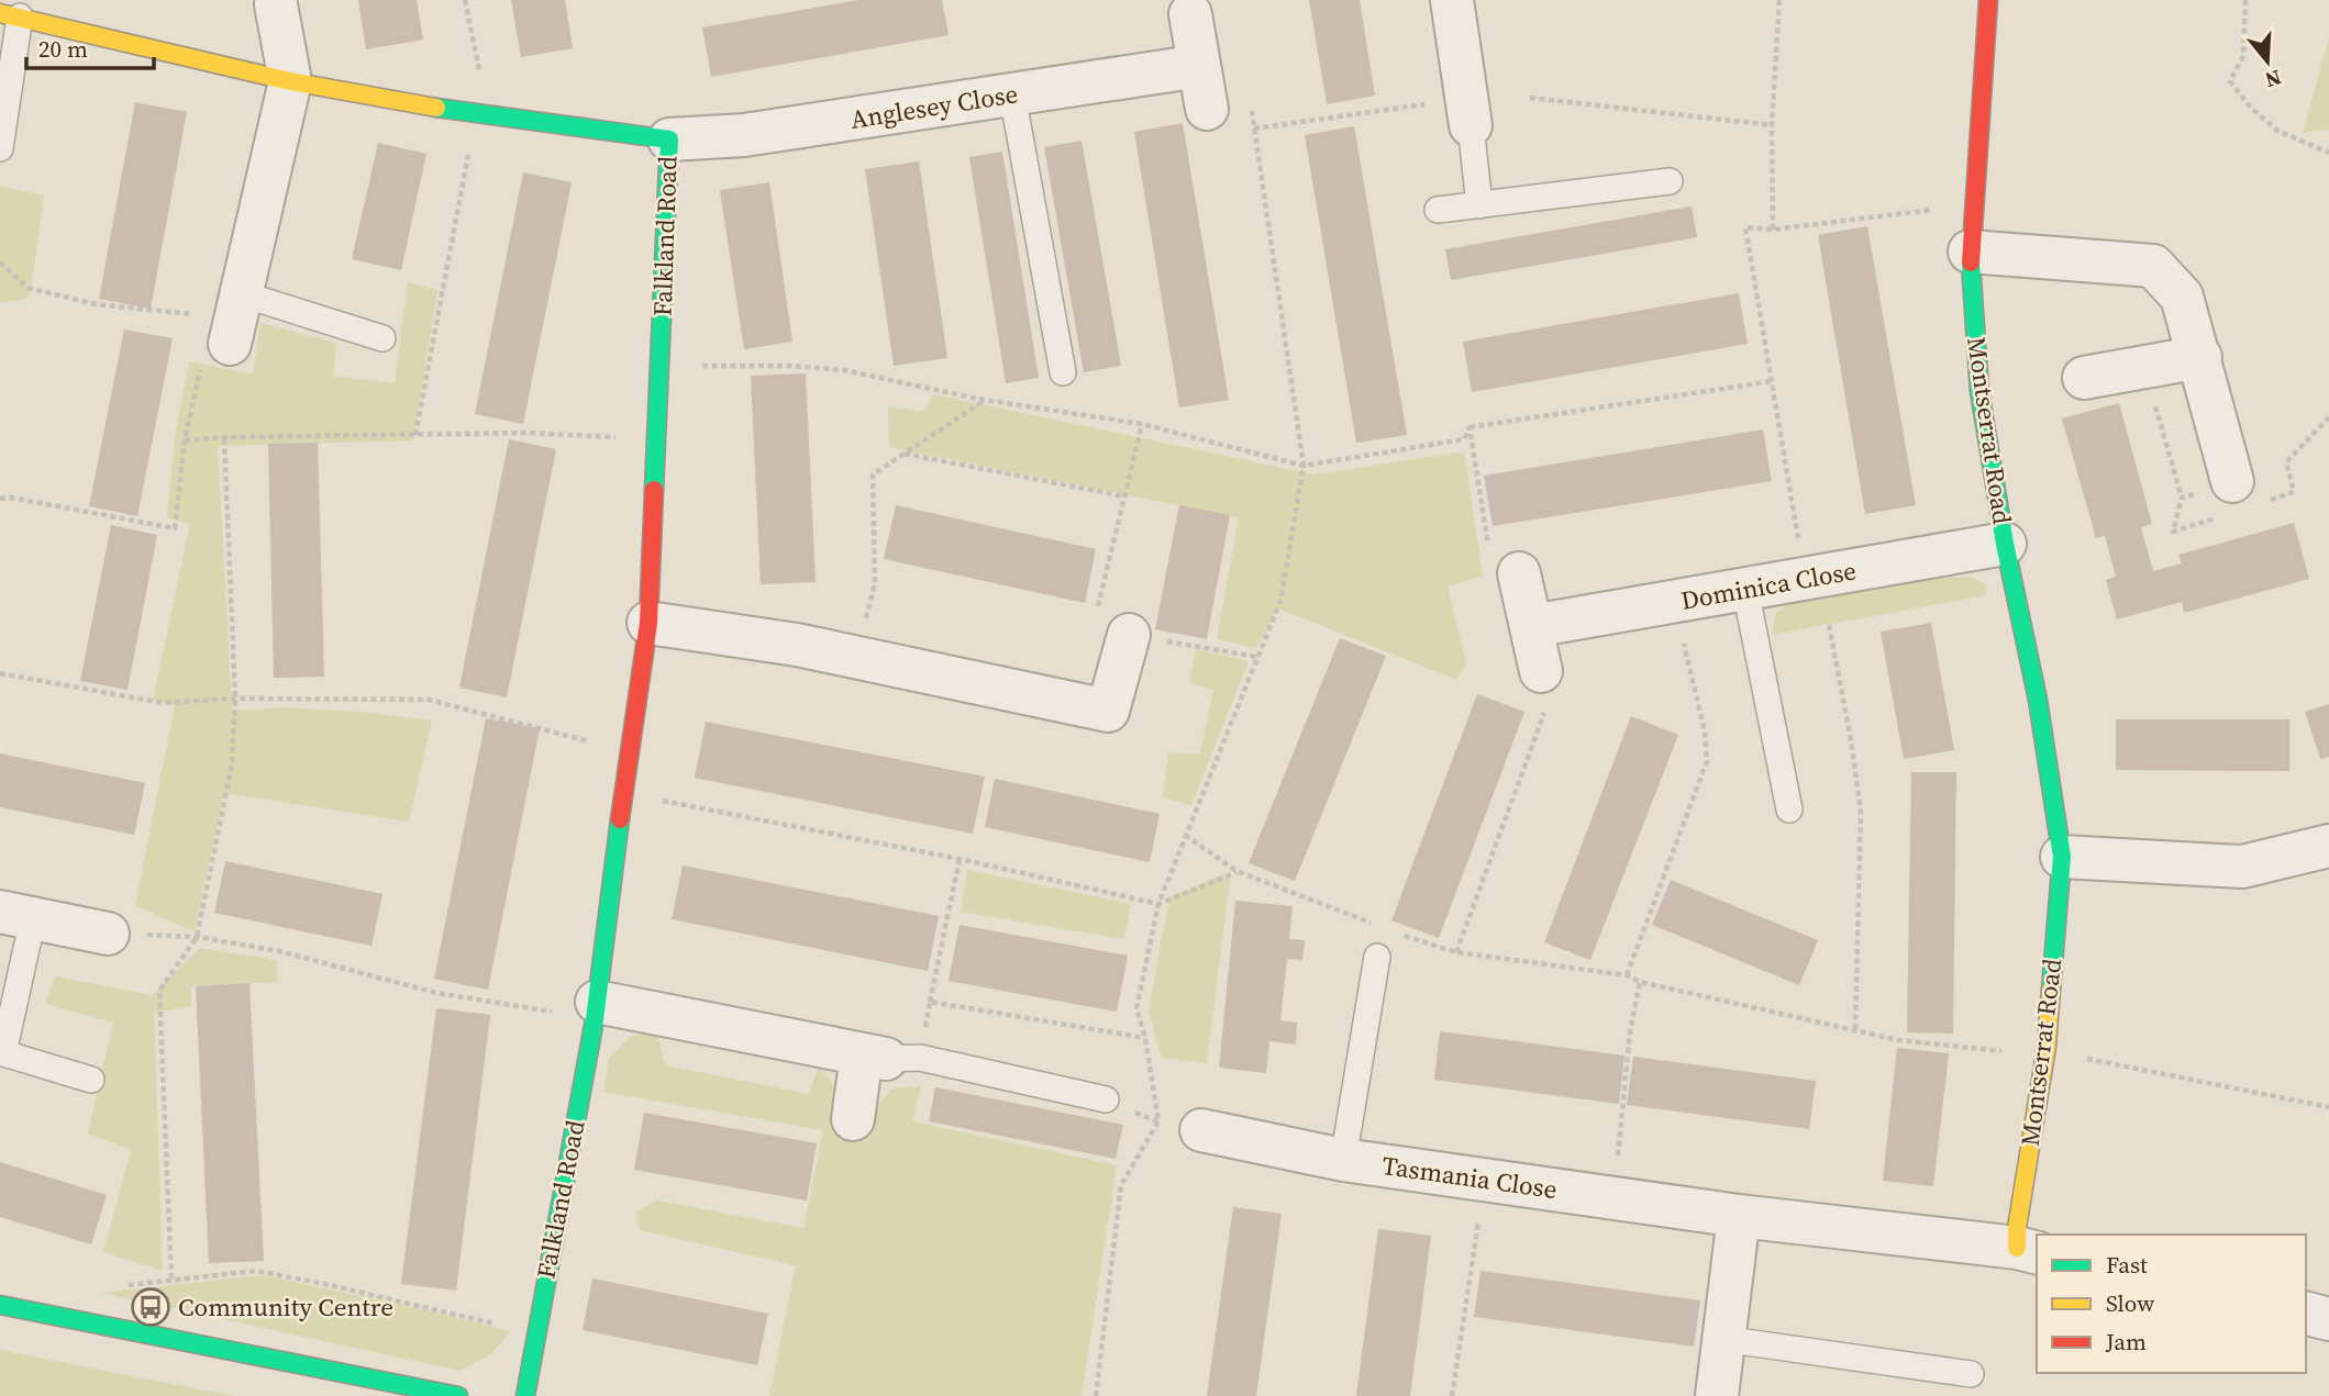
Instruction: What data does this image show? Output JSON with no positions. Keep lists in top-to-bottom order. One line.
{"streets":{"street":["Anglesey Close","Falkland Road","Montserrat Road","Dominica Close","Tasmania Close"]},"crossings":[["Anglesey Close","Falkland Road"],["Montserrat Road","Dominica Close"],["Montserrat Road","Tasmania Close"]],"places":{"bus stop":["Community Centre"]},"legend":["Fast","Slow","Jam"],"scale_bar":"20 m","north":"bottom"}
